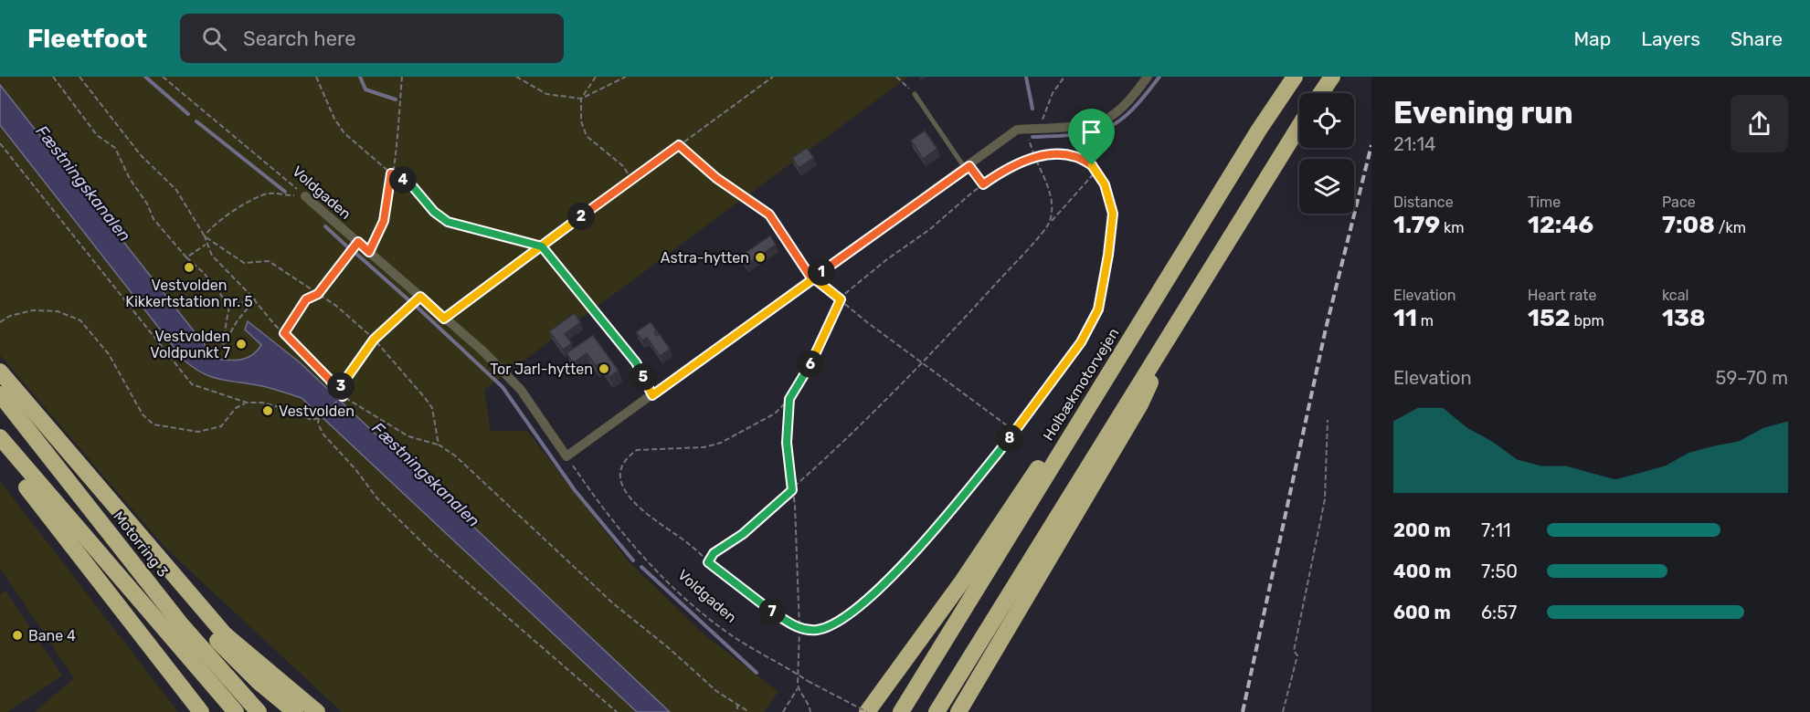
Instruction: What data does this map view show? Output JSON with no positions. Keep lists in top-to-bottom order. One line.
{"streets":{"highway":["Holbækmotorvejen","Motorring 3"],"street":["Voldgaden"]},"water":["Fæstningskanalen"],"places":["Astra-hytten","Vestvolden Kikkertstation nr. 5","Vestvolden Voldpunkt 7","Tor Jarl-hytten","Vestvolden","Bane 4"],"page":{"header":"Fleetfoot","search":"Search here","nav":["Map","Layers","Share"],"heading":["Evening run","21:14"],"pins":["4","2","1","6","5","3","8","7"],"stats":[["Distance","1.79 km"],["Time","12:46"],["Pace","7:08 /km"],["Elevation","11 m"],["Heart rate","152 bpm"],["kcal","138"]],"chart":["Elevation","59–70 m"],"list":[{"name":"200 m","note":"7:11"},{"name":"400 m","note":"7:50"},{"name":"600 m","note":"6:57"}]}}
